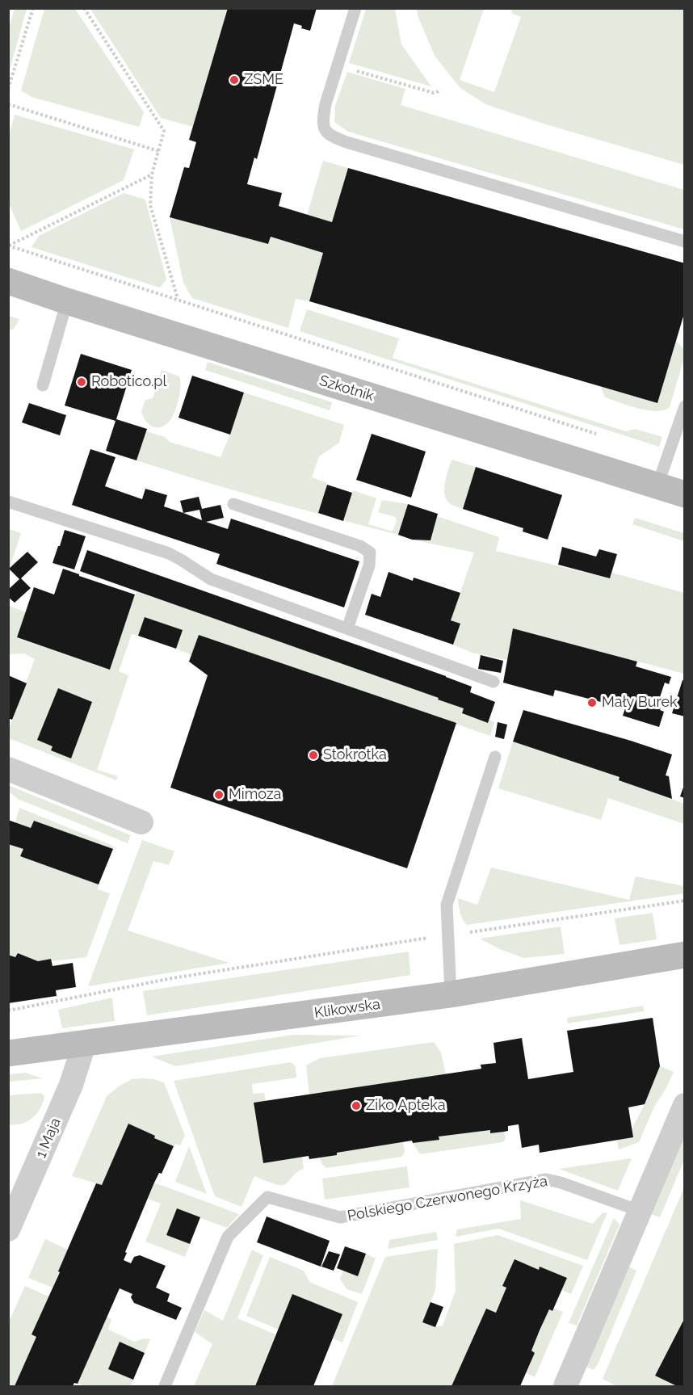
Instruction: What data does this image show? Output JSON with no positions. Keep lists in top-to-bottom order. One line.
{"streets":{"street":["Szkotnik","Klikowska","1 Maja"],"lane":["Polskiego Czerwonego Krzyża"]},"crossings":[["Klikowska","1 Maja"]],"places":["ZSME","Robotico.pl","Mały Burek","Stokrotka","Mimoza","Ziko Apteka"]}
